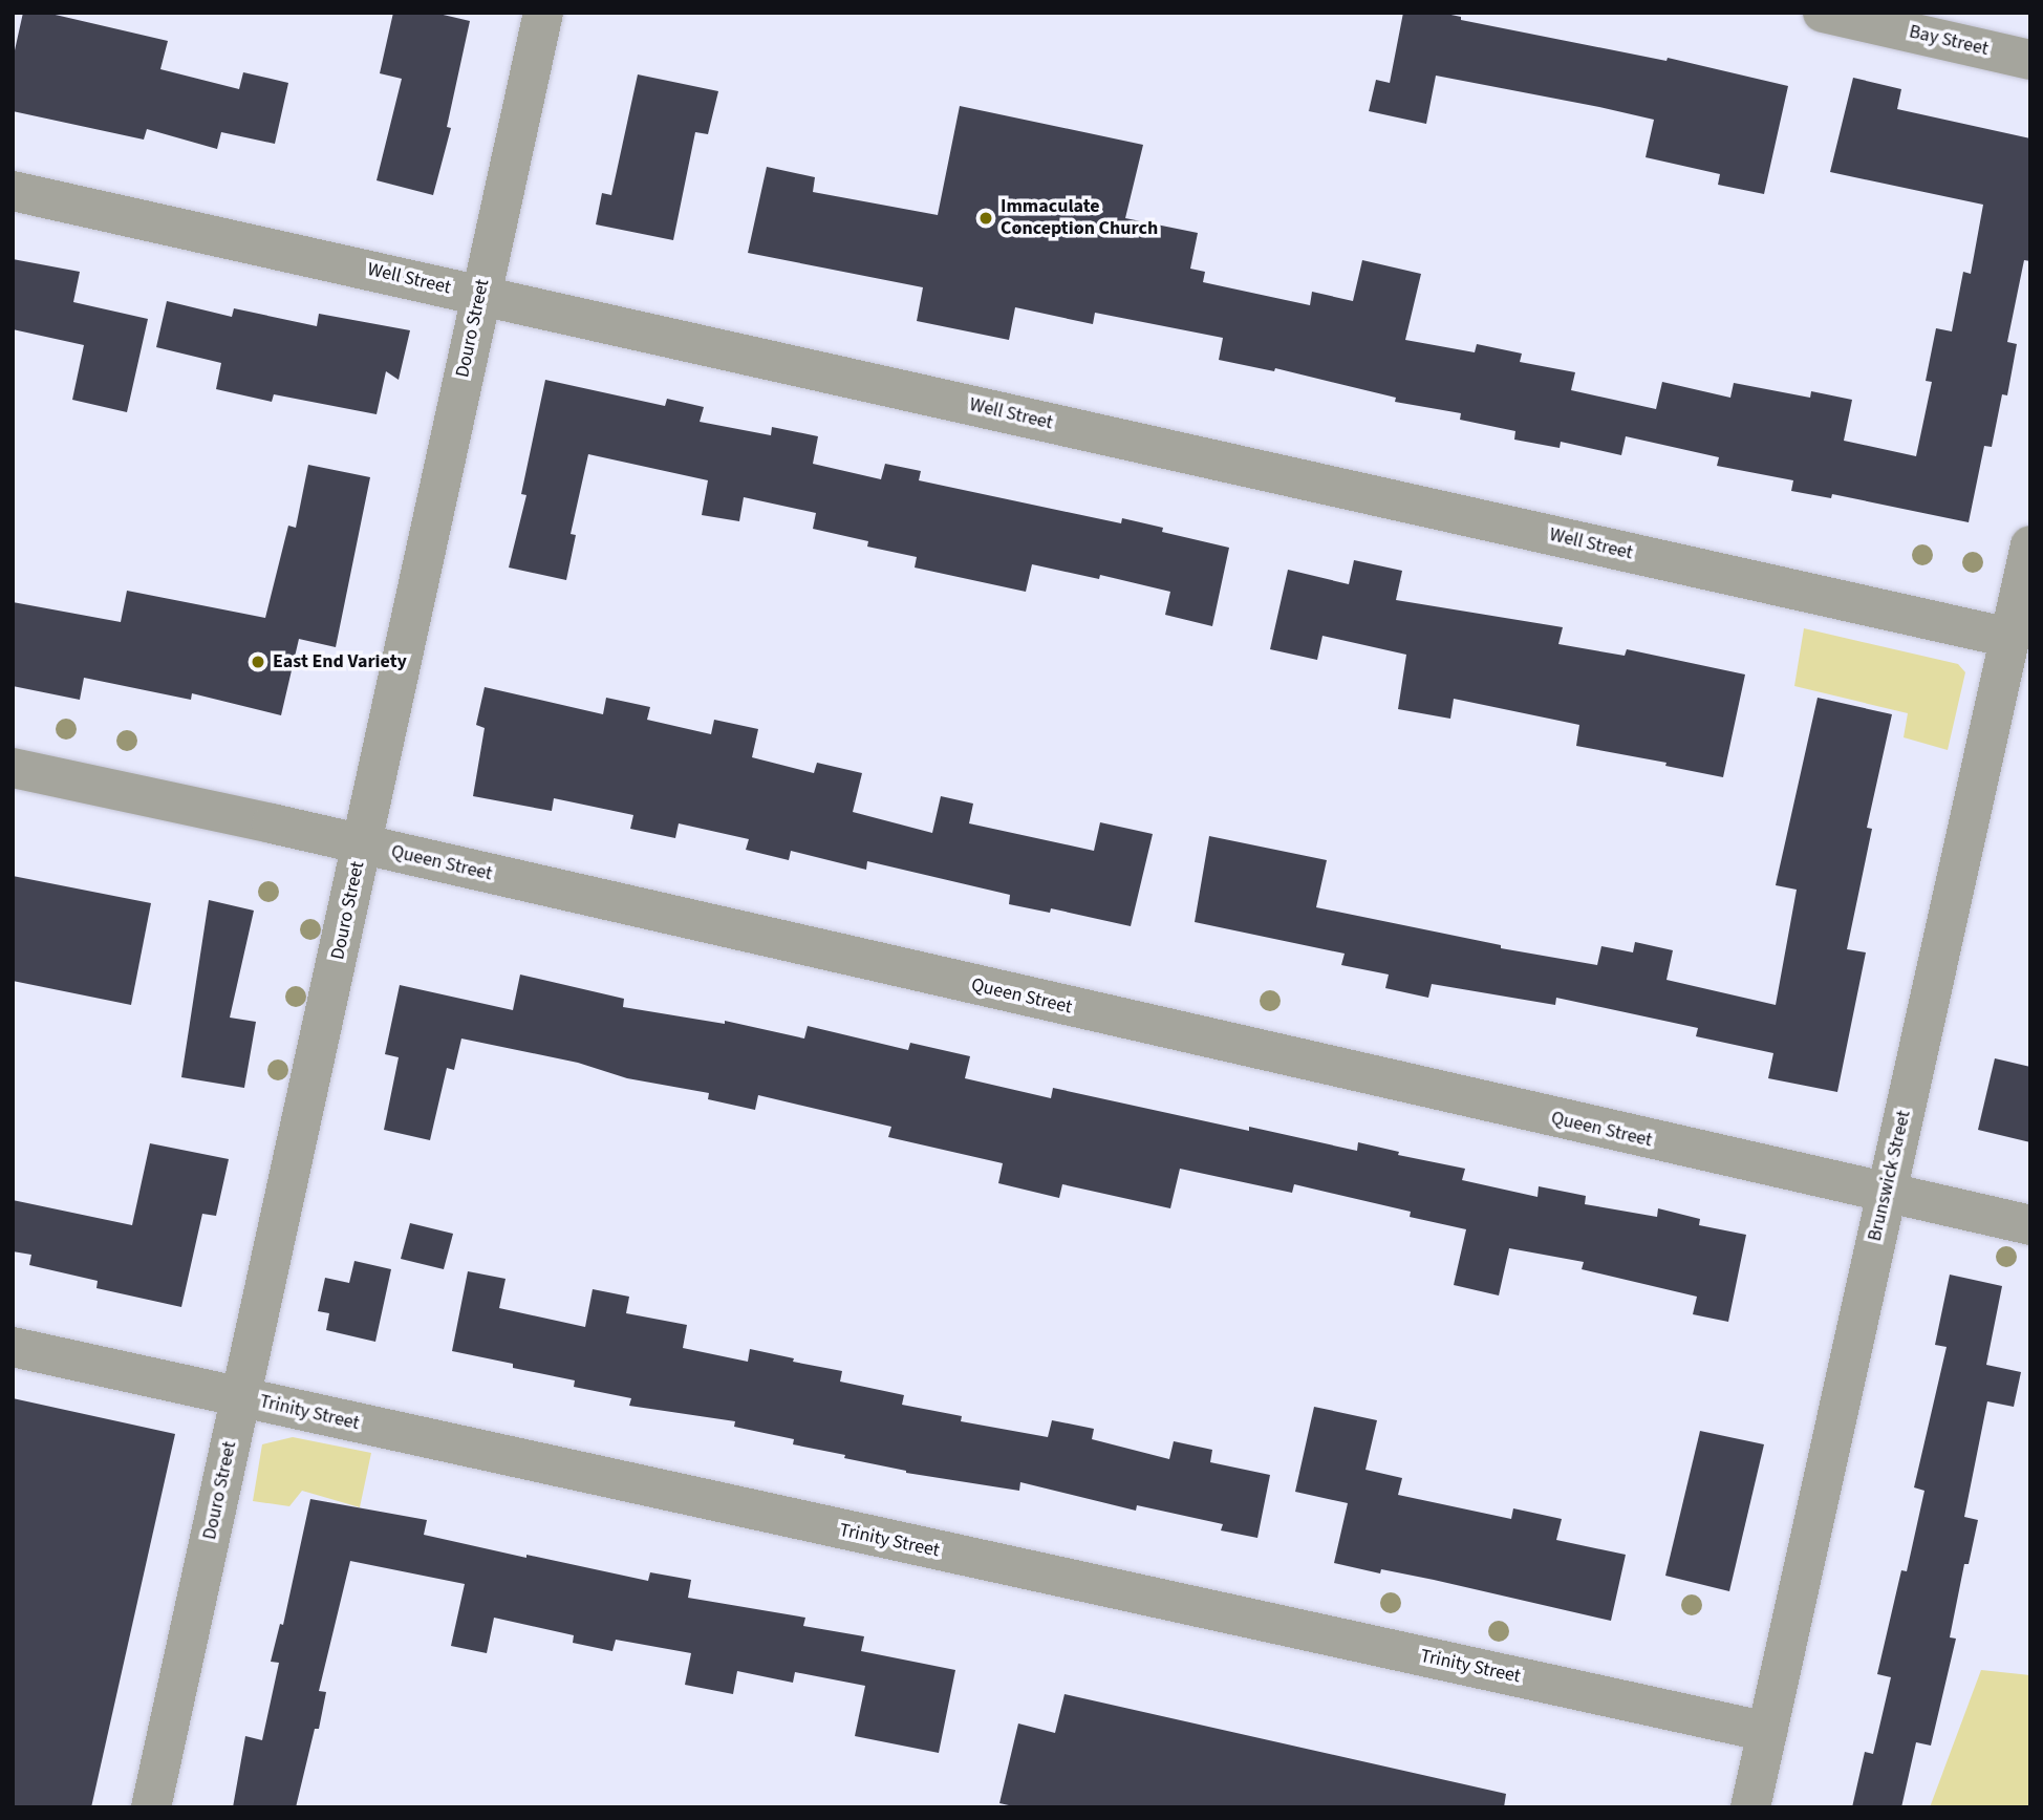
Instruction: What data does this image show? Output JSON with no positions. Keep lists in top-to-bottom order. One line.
{"streets":{"street":["Bay Street","Well Street","Douro Street","Queen Street","Brunswick Street","Trinity Street"]},"crossings":[["Well Street","Douro Street"],["Well Street","Brunswick Street"],["Douro Street","Queen Street"],["Douro Street","Trinity Street"],["Queen Street","Brunswick Street"],["Brunswick Street","Trinity Street"]],"places":["Immaculate Conception Church","East End Variety"]}
